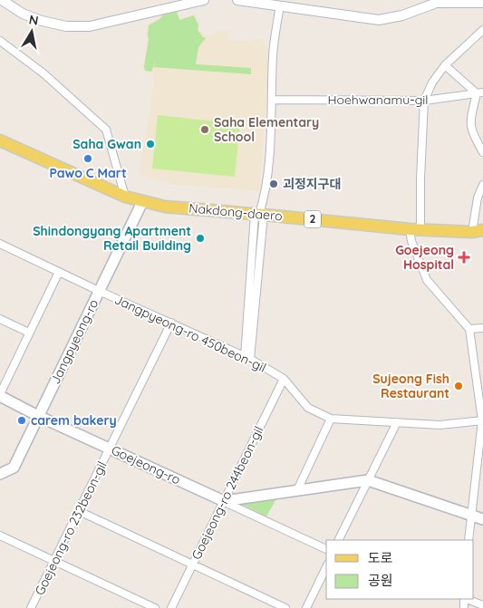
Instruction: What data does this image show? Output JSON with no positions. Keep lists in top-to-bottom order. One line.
{"streets":{"main road":["Nakdong-daero","2","Jangpyeong-ro","Goejeong-ro"],"street":["Hoehwanamu-gil","Jangpyeong-ro 450beon-gil","Goejeong-ro 244beon-gil","Goejeong-ro 232beon-gil"]},"crossings":[["Nakdong-daero","Jangpyeong-ro"],["Jangpyeong-ro 450beon-gil","Jangpyeong-ro"],["Jangpyeong-ro 450beon-gil","Goejeong-ro 244beon-gil"],["Jangpyeong-ro 450beon-gil","Goejeong-ro 232beon-gil"],["Jangpyeong-ro","Goejeong-ro"],["Goejeong-ro","Goejeong-ro 244beon-gil"],["Goejeong-ro","Goejeong-ro 232beon-gil"]],"places":{"other":["Saha Elementary School","Saha Gwan","Pawo C Mart","괴정지구대","Shindongyang Apartment Retail Building","Sujeong Fish Restaurant","carem bakery"],"health":["Goejeong Hospital"]},"legend":["도로","공원"],"north":"top"}
